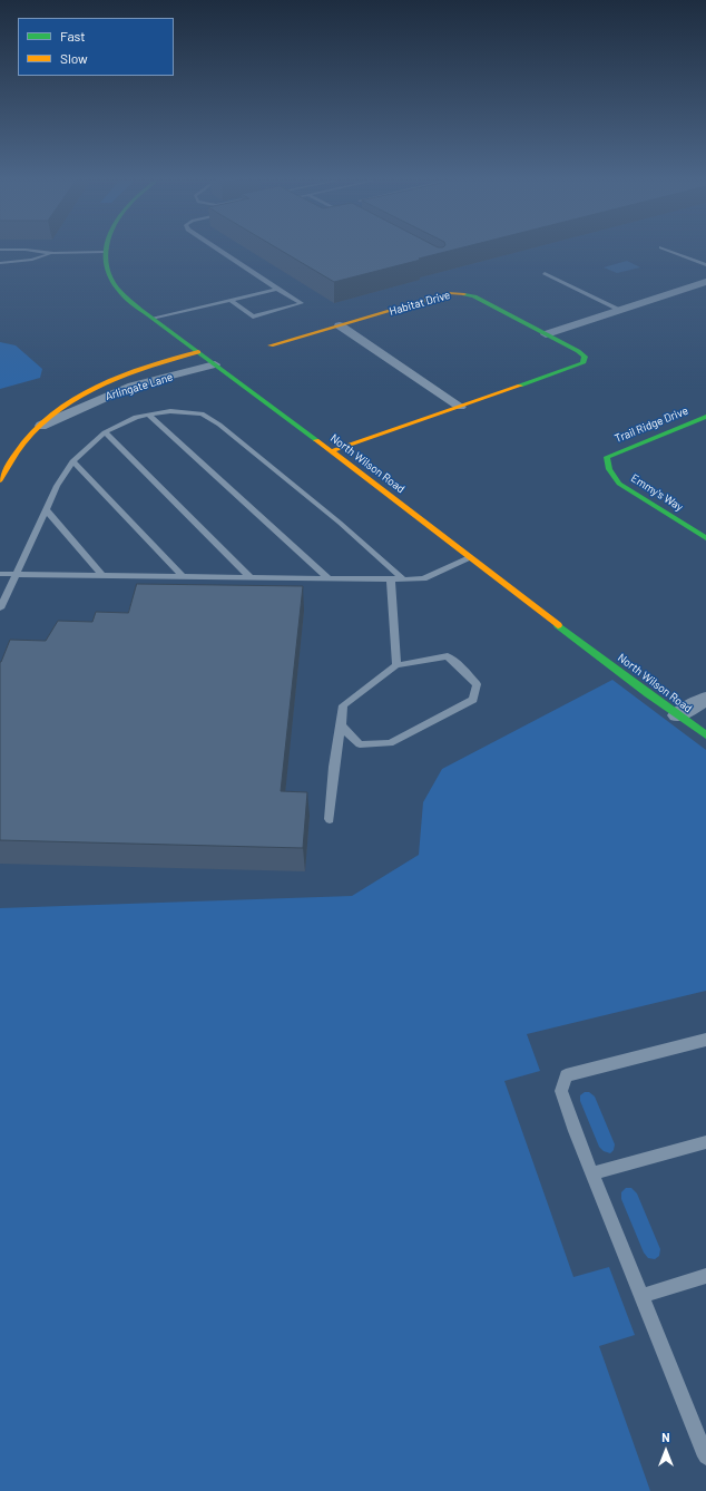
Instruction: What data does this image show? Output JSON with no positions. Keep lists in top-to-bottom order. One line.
{"streets":{"street":["Habitat Drive","Arlingate Lane","Trail Ridge Drive","North Wilson Road","Emmy's Way"]},"crossings":[["Habitat Drive","North Wilson Road"],["Arlingate Lane","North Wilson Road"],["Trail Ridge Drive","Emmy's Way"]],"legend":["Fast","Slow"],"north":"top"}
